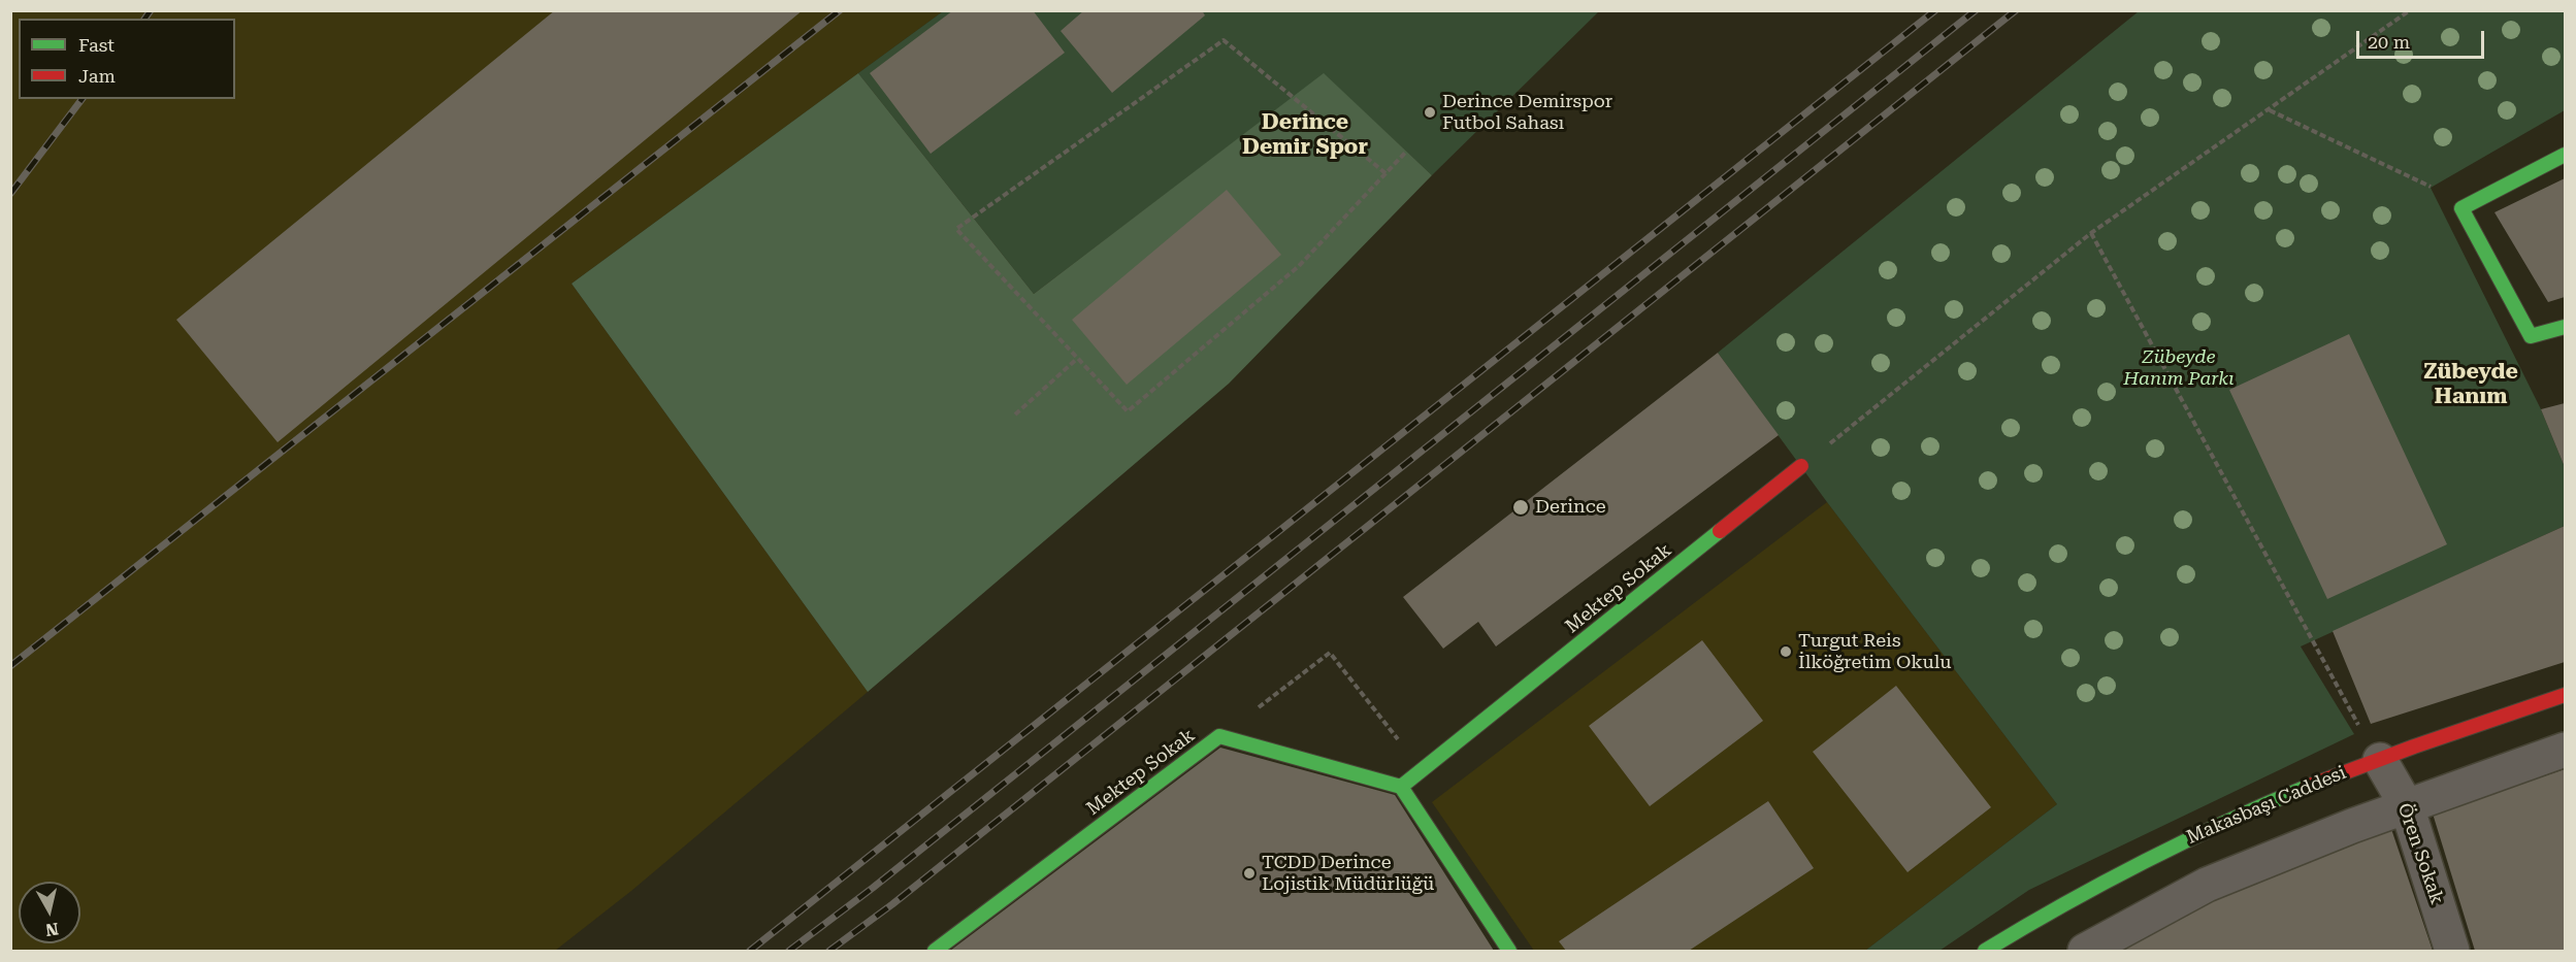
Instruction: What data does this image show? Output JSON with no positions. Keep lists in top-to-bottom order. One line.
{"streets":{"street":["Mektep Sokak","Makasbaşı Caddesi","Ören Sokak"]},"crossings":[["Makasbaşı Caddesi","Ören Sokak"]],"districts":["Derince Demir Spor","Zübeyde Hanım"],"parks":["Zübeyde Hanım Parkı"],"places":["Derince Demirspor Futbol Sahası","Derince","Turgut Reis İlköğretim Okulu","TCDD Derince Lojistik Müdürlüğü"],"legend":["Fast","Jam"],"scale_bar":"20 m","north":"bottom"}
